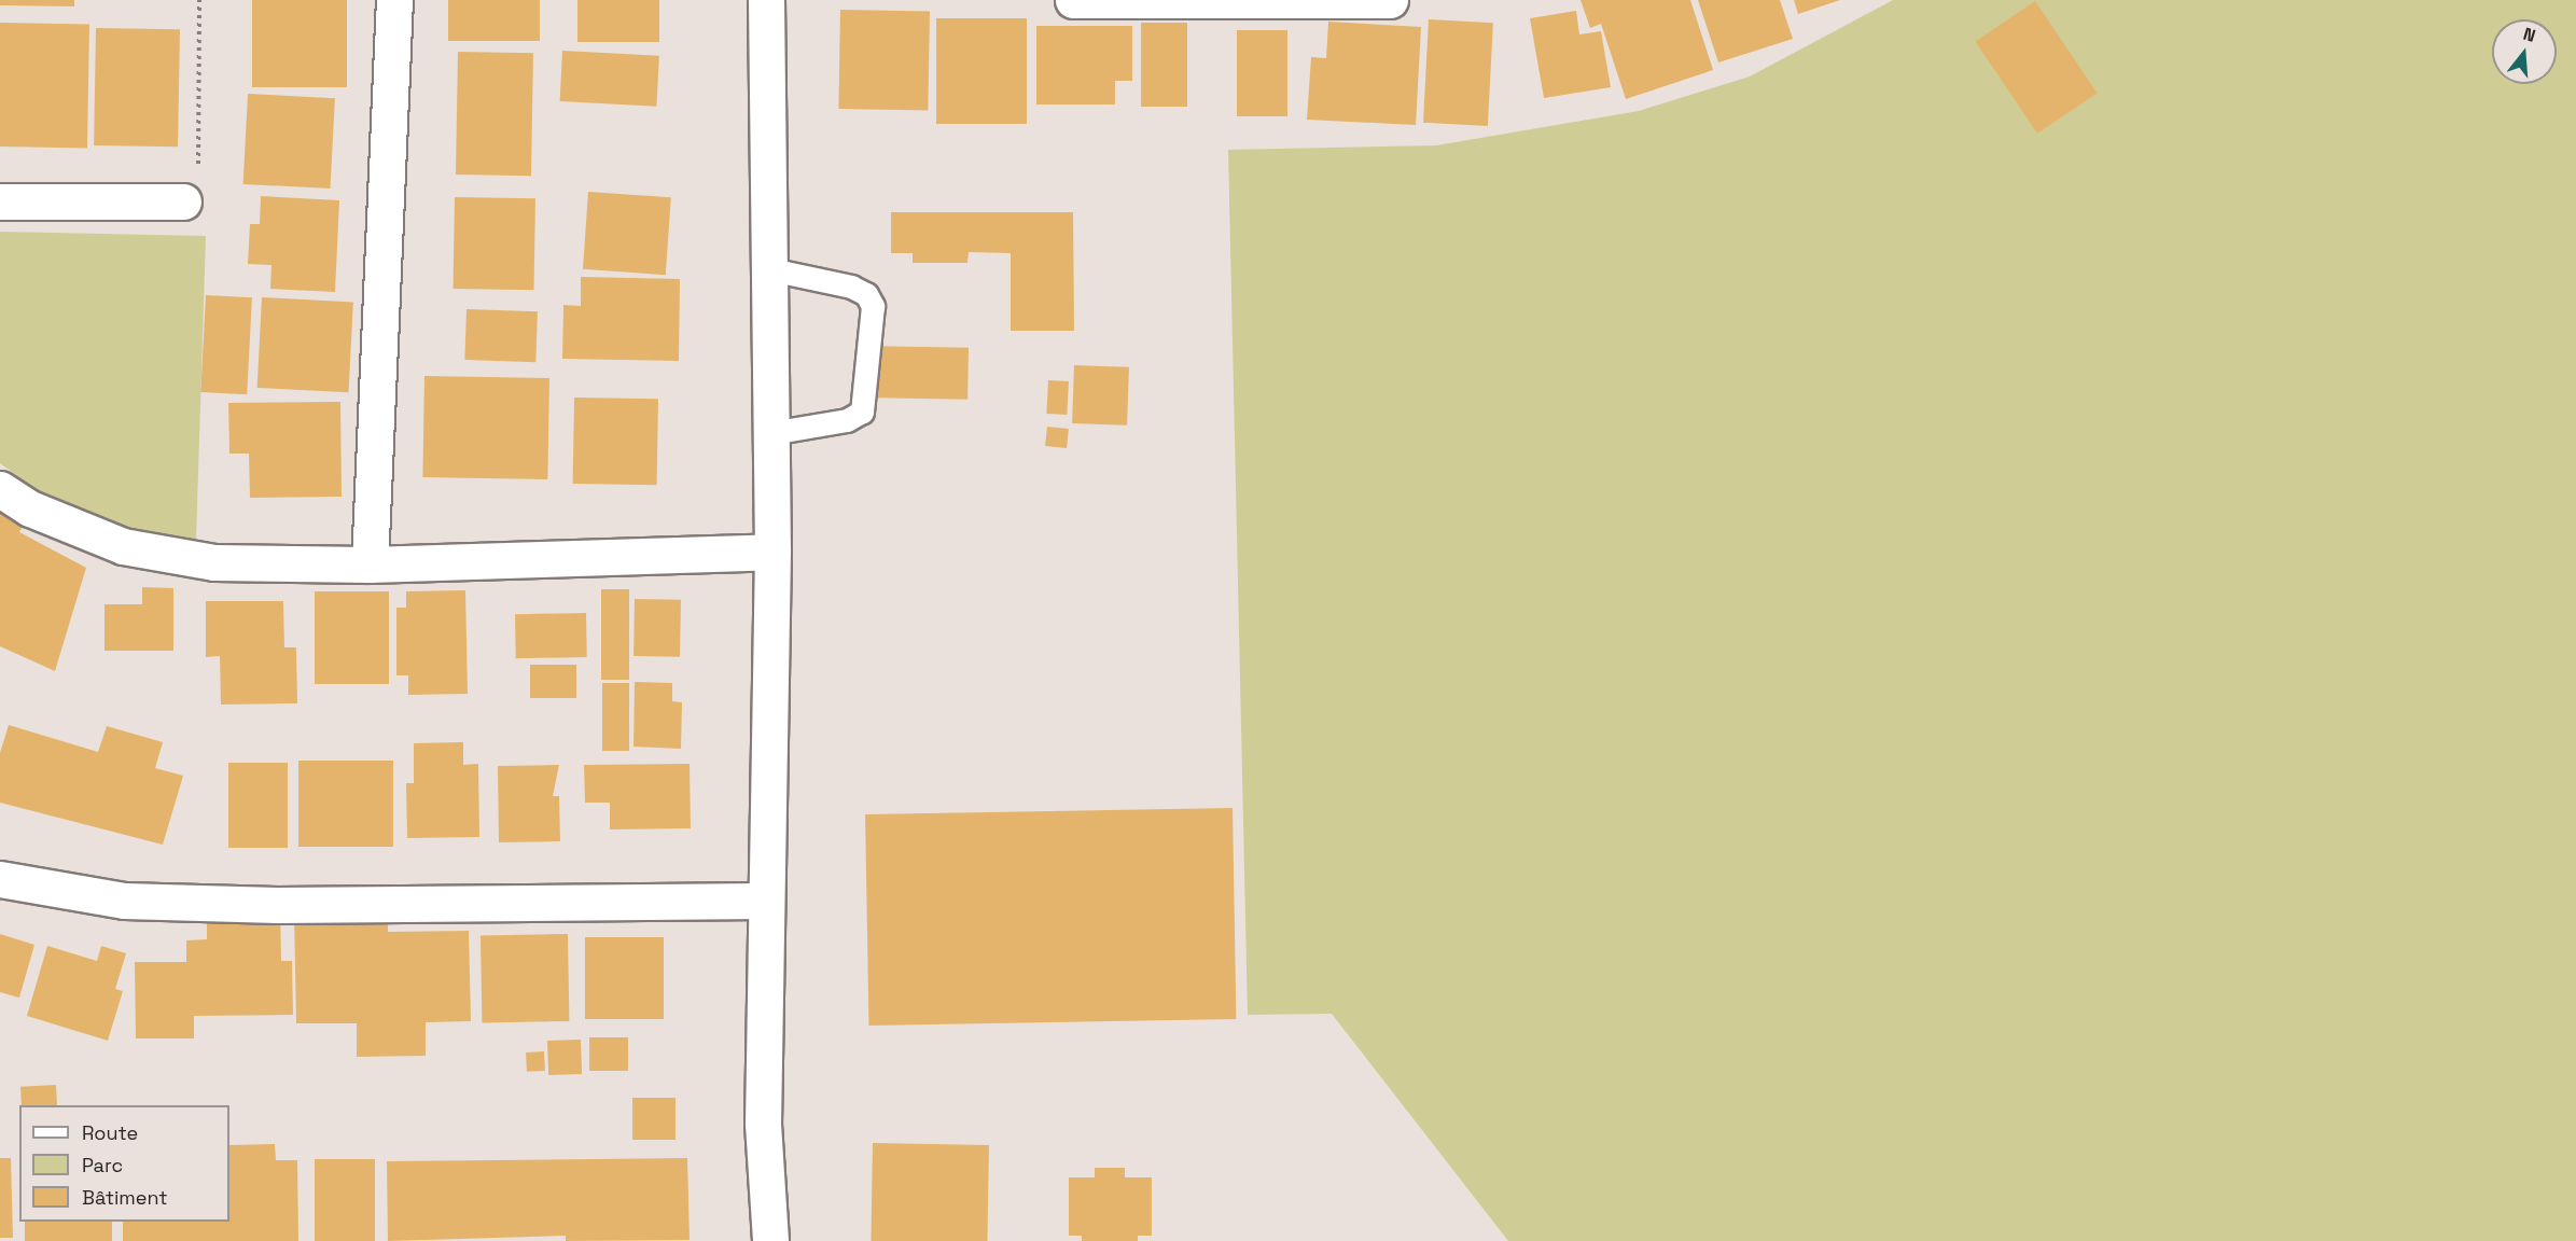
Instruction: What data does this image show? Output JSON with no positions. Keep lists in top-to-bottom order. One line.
{"legend":["Route","Parc","Bâtiment"],"north":"top"}
